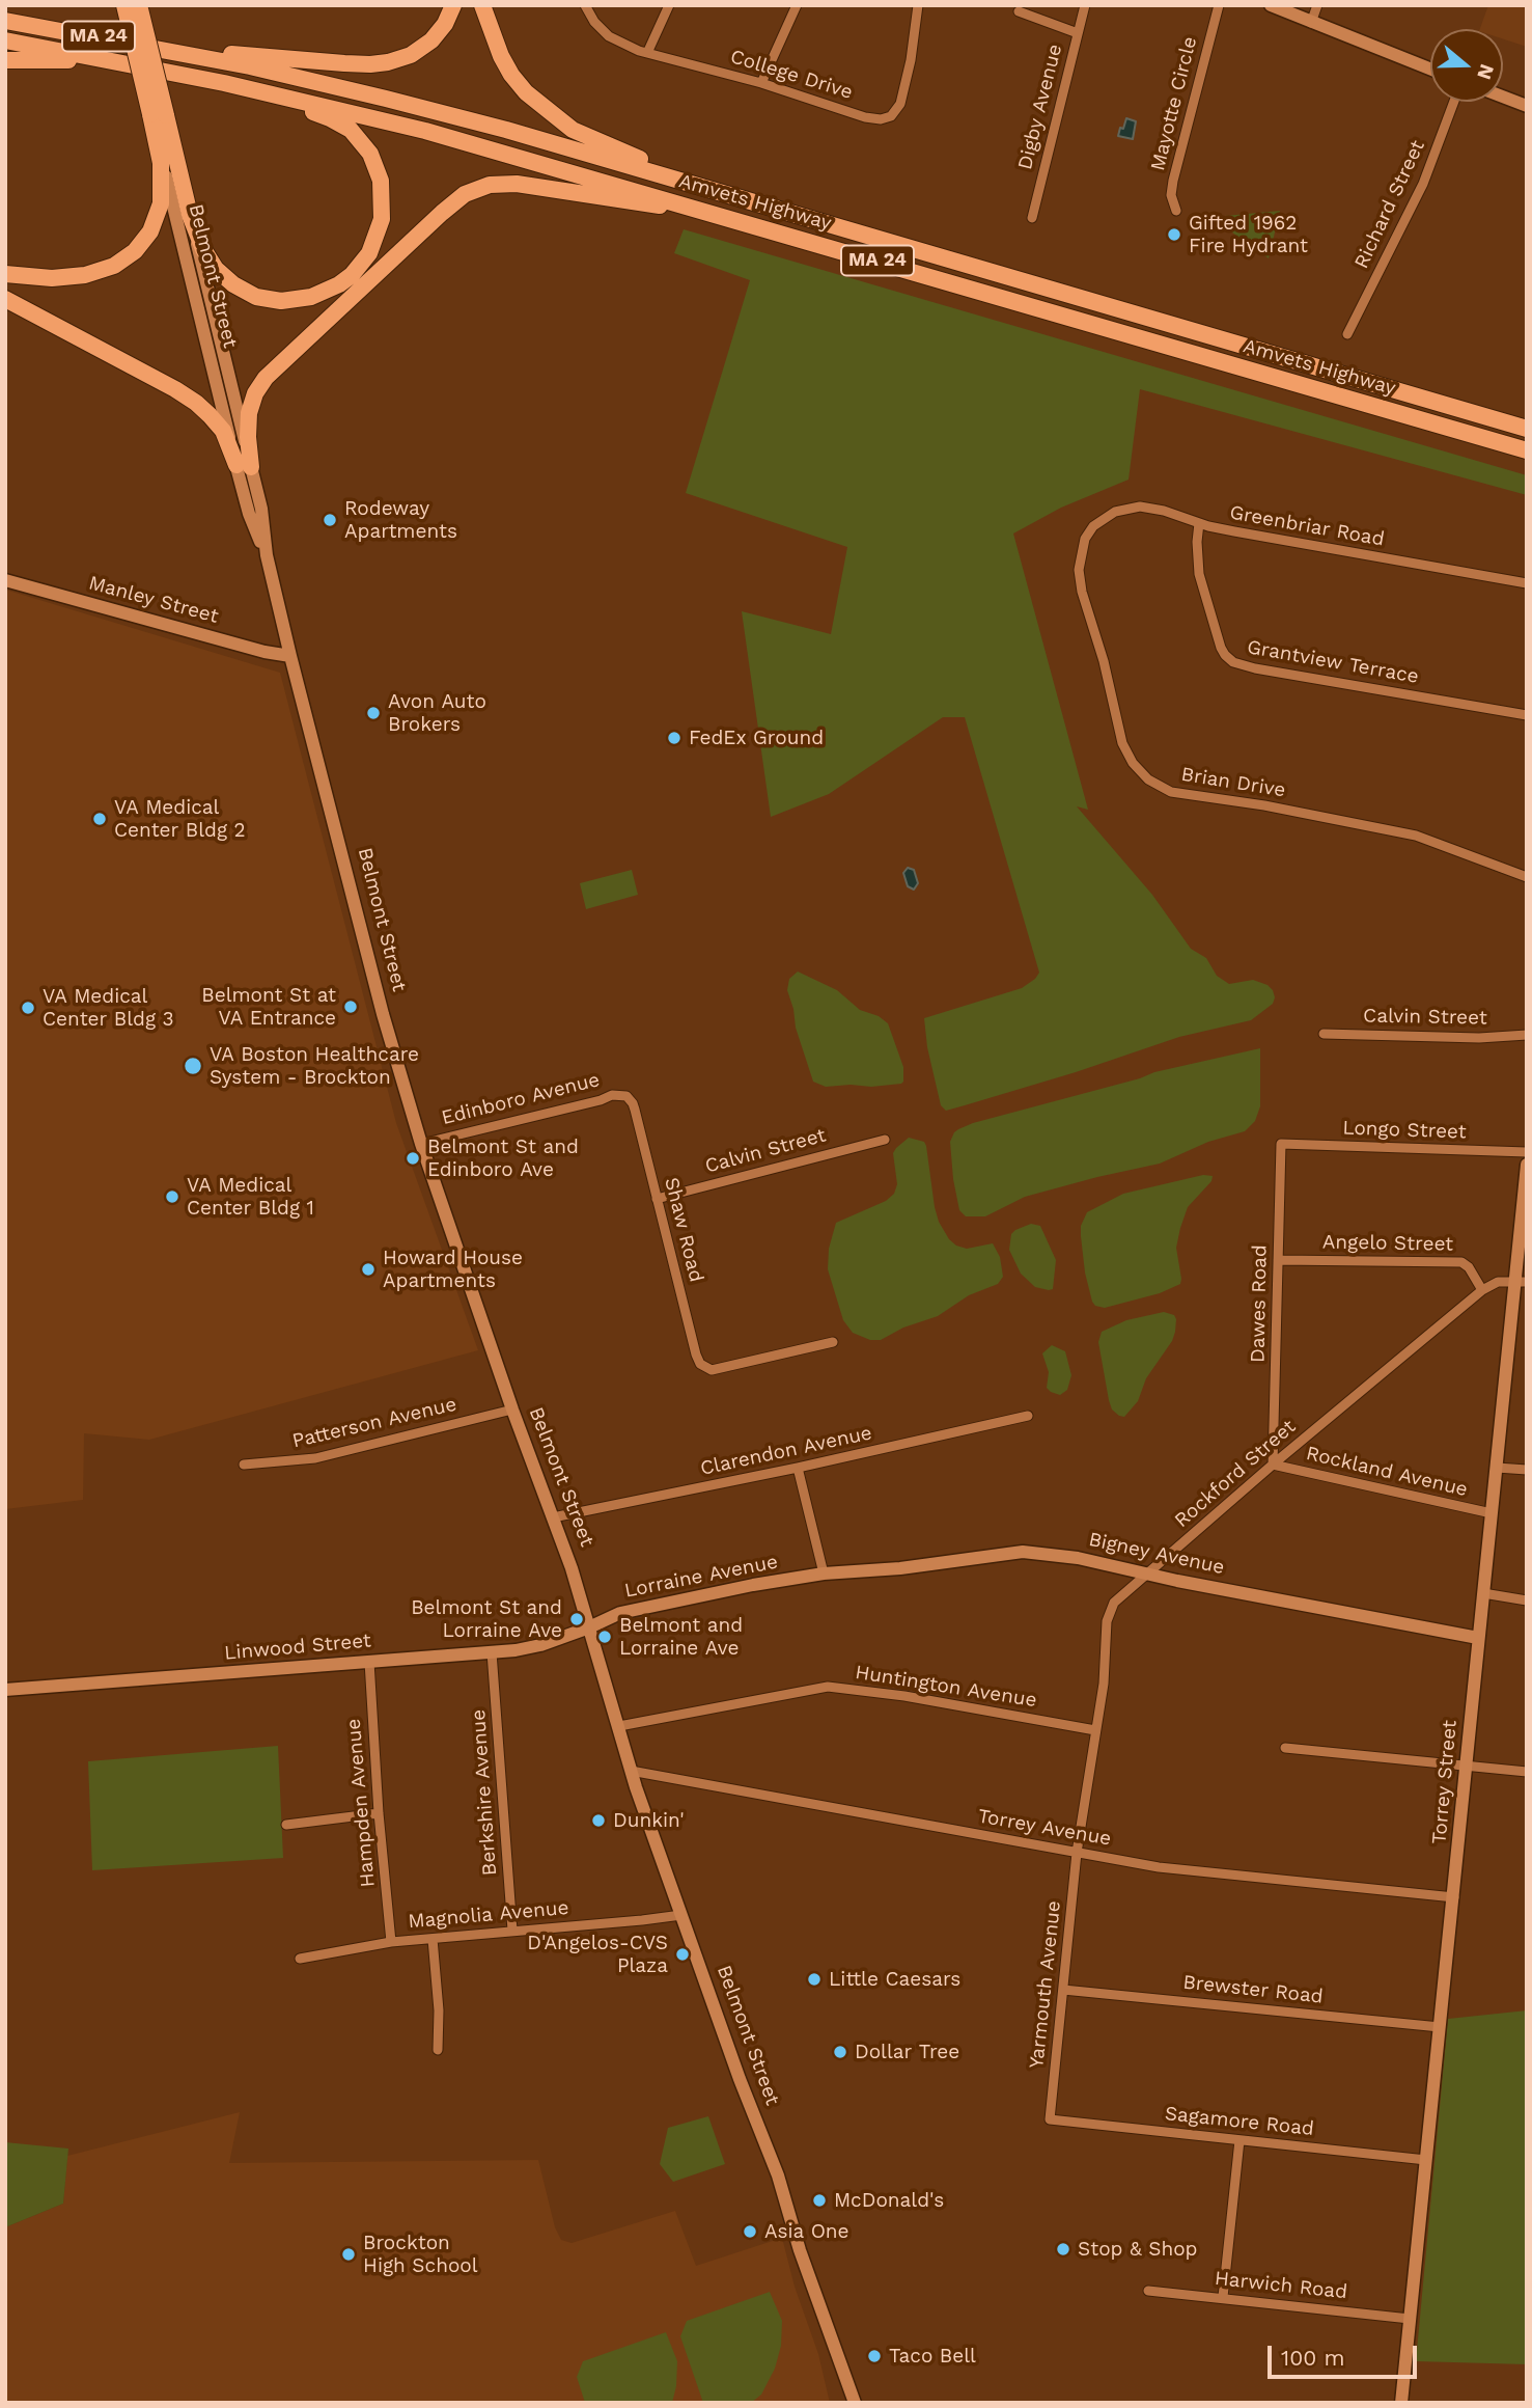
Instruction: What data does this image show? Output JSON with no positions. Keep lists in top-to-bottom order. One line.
{"streets":{"highway":["MA 24","Amvets Highway","Belmont Street"],"main road":["Manley Street","Bigney Avenue","Lorraine Avenue","Linwood Street","Torrey Street"],"street":["College Drive","Mayotte Circle","Digby Avenue","Richard Street","Greenbriar Road","Grantview Terrace","Brian Drive","Calvin Street","Edinboro Avenue","Longo Street","Shaw Road","Angelo Street","Dawes Road","Patterson Avenue","Clarendon Avenue","Rockland Avenue","Rockford Street","Huntington Avenue","Berkshire Avenue","Hampden Avenue","Torrey Avenue","Magnolia Avenue","Yarmouth Avenue","Brewster Road","Sagamore Road","Harwich Road"]},"crossings":[["Belmont Street","Manley Street"],["Belmont Street","Edinboro Avenue"],["Belmont Street","Patterson Avenue"],["Belmont Street","Clarendon Avenue"],["Belmont Street","Lorraine Avenue"],["Belmont Street","Linwood Street"],["Belmont Street","Huntington Avenue"],["Belmont Street","Torrey Avenue"],["Belmont Street","Magnolia Avenue"],["Greenbriar Road","Grantview Terrace"],["Greenbriar Road","Brian Drive"],["Calvin Street","Shaw Road"],["Edinboro Avenue","Shaw Road"],["Longo Street","Dawes Road"],["Angelo Street","Dawes Road"],["Angelo Street","Rockford Street"],["Dawes Road","Rockland Avenue"],["Dawes Road","Rockford Street"],["Rockland Avenue","Rockford Street"],["Rockland Avenue","Torrey Street"],["Rockford Street","Bigney Avenue"],["Rockford Street","Huntington Avenue"],["Rockford Street","Torrey Street"],["Rockford Street","Torrey Avenue"],["Rockford Street","Yarmouth Avenue"],["Bigney Avenue","Lorraine Avenue"],["Bigney Avenue","Torrey Street"],["Lorraine Avenue","Linwood Street"],["Linwood Street","Berkshire Avenue"],["Linwood Street","Hampden Avenue"],["Torrey Street","Torrey Avenue"],["Torrey Street","Brewster Road"],["Torrey Street","Sagamore Road"],["Torrey Street","Harwich Road"],["Berkshire Avenue","Magnolia Avenue"],["Hampden Avenue","Magnolia Avenue"],["Torrey Avenue","Yarmouth Avenue"],["Yarmouth Avenue","Brewster Road"],["Yarmouth Avenue","Sagamore Road"]],"places":["Gifted 1962 Fire Hydrant","Rodeway Apartments","Avon Auto Brokers","FedEx Ground","VA Medical Center Bldg 2","Belmont St at VA Entrance","VA Medical Center Bldg 3","VA Boston Healthcare System - Brockton","Belmont St and Edinboro Ave","VA Medical Center Bldg 1","Howard House Apartments","Belmont St and Lorraine Ave","Belmont and Lorraine Ave","Dunkin'","D'Angelos-CVS Plaza","Little Caesars","Dollar Tree","McDonald's","Asia One","Stop & Shop","Brockton High School","Taco Bell"],"scale_bar":"100 m","north":"right"}
